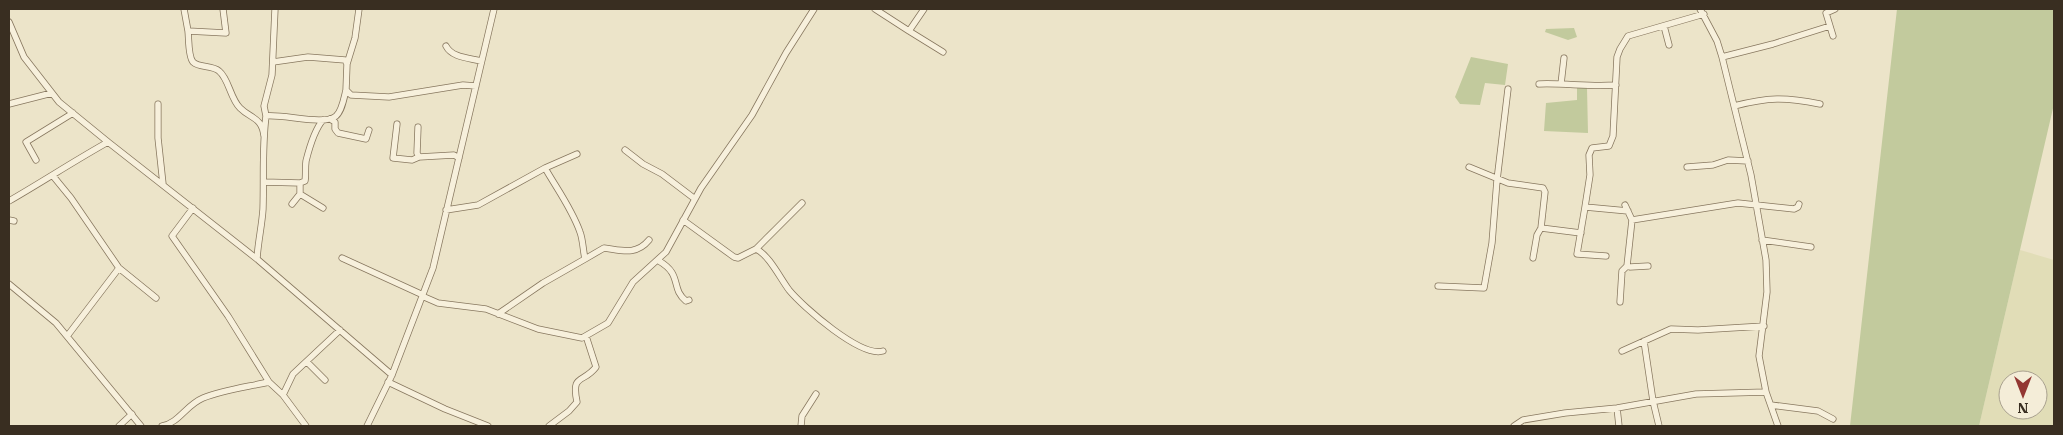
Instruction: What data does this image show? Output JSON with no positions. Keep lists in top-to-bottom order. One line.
{"north":"bottom"}
